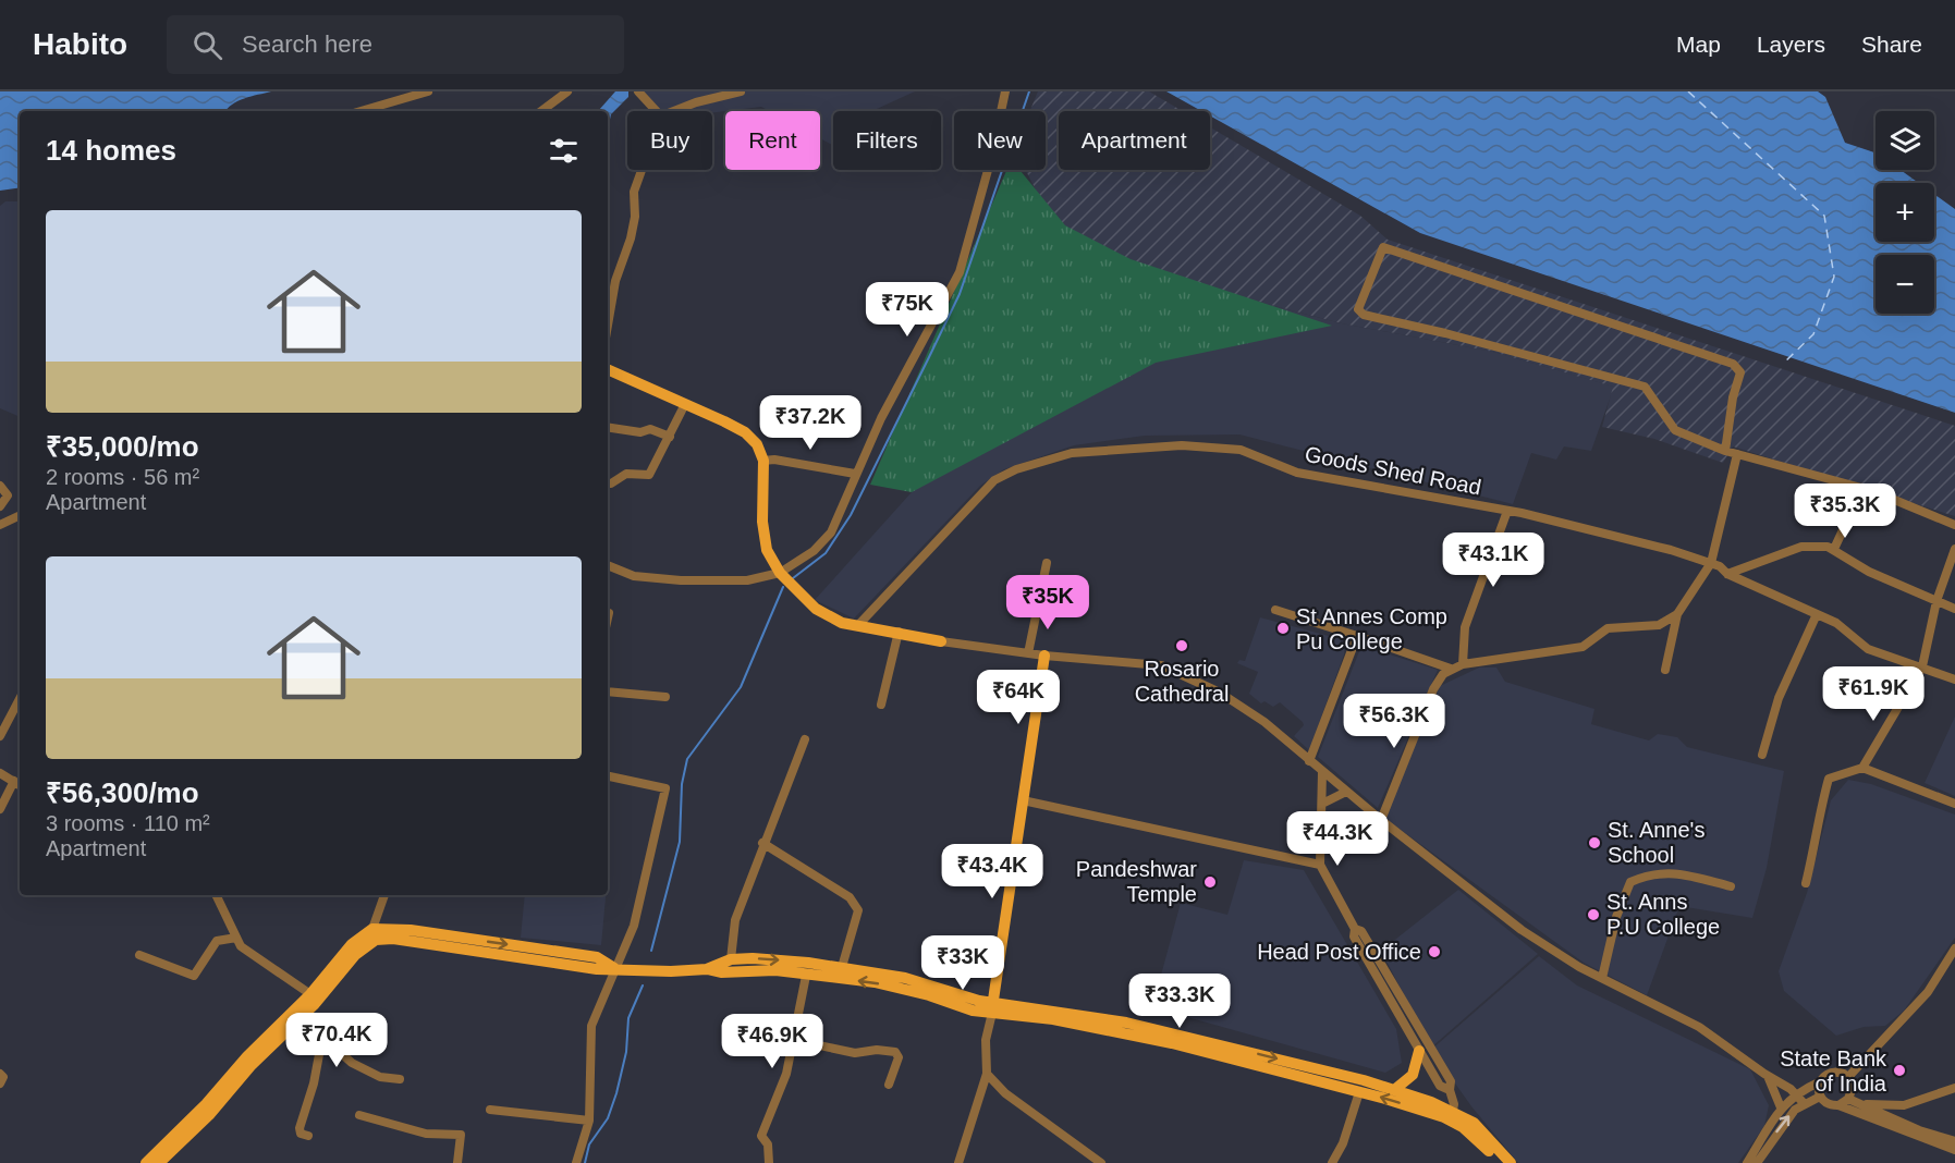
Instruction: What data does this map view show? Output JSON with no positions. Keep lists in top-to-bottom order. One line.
{"streets":{"street":["Goods Shed Road"]},"places":["St Annes Comp Pu College","Rosario Cathedral","St. Anne's School","Pandeshwar Temple","St. Anns P.U College","Head Post Office","State Bank of India"],"page":{"header":"Habito","search":"Search here","nav":["Map","Layers","Share"],"map_buttons":["+","−"],"chip":["Buy","Rent","Filters","New","Apartment"],"heading":"14 homes","list":[{"name":"₹35,000/mo","note":"2 rooms · 56 m² · Apartment"},{"name":"₹56,300/mo","note":"3 rooms · 110 m² · Apartment"}],"price":["₹75K","₹37.2K","₹35.3K","₹43.1K","₹35K","₹61.9K","₹64K","₹56.3K","₹44.3K","₹43.4K","₹33K","₹33.3K","₹70.4K","₹46.9K"]}}
